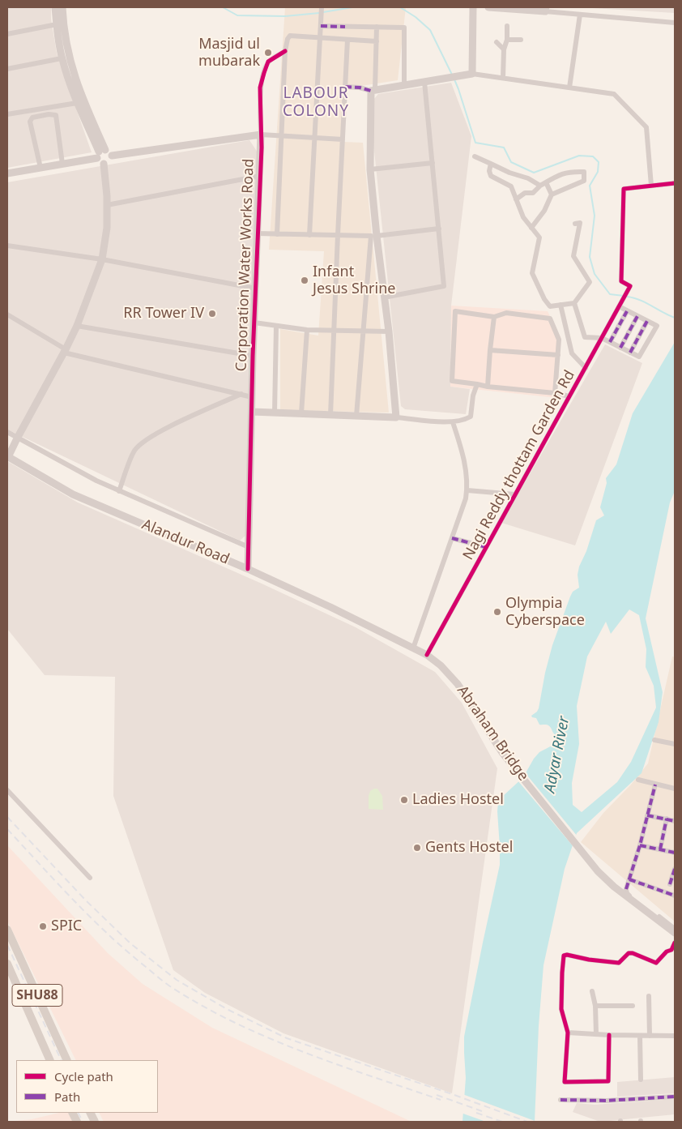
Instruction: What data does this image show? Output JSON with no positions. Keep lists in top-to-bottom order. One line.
{"streets":{"main road":["Corporation Water Works Road","Alandur Road","Abraham Bridge","SHU88"],"street":["Nagi Reddy thottam Garden Rd"]},"crossings":[["Corporation Water Works Road","Alandur Road"],["Nagi Reddy thottam Garden Rd","Alandur Road"],["Alandur Road","Abraham Bridge"]],"districts":["LABOUR COLONY"],"water":["Adyar River"],"places":["Masjid ul mubarak","Infant Jesus Shrine","RR Tower IV","Olympia Cyberspace","Ladies Hostel","Gents Hostel","SPIC"],"legend":["Cycle path","Path"]}
